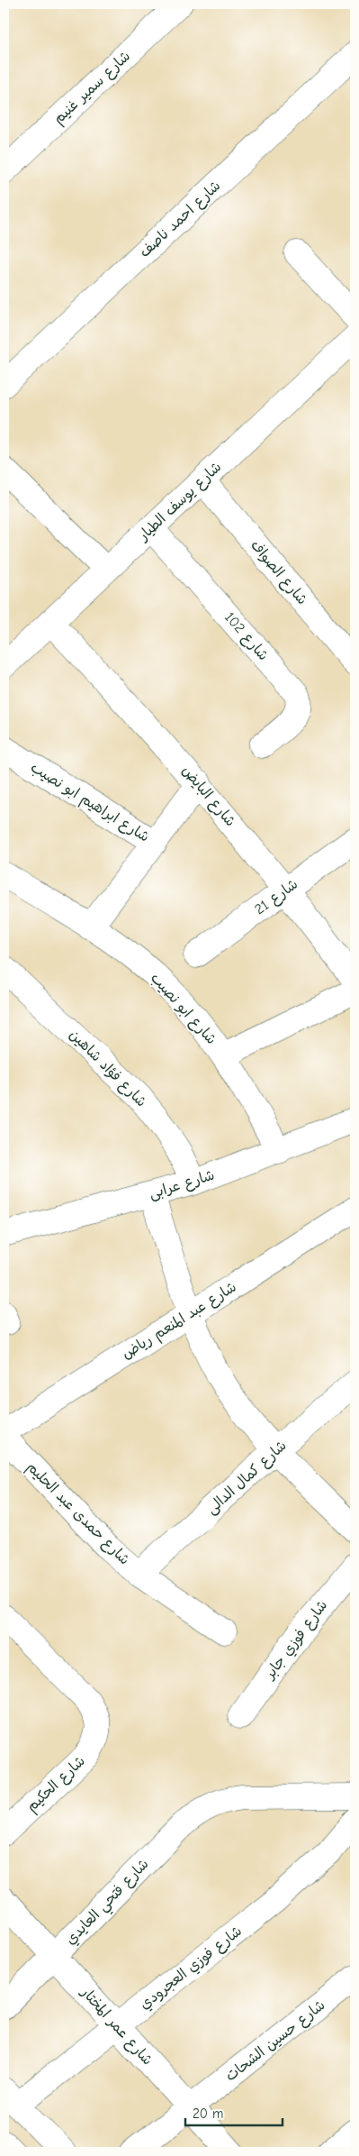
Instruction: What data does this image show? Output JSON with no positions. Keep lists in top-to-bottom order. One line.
{"streets":{"street":["شارع سمير غنيم","شارع احمد ناصف","شارع يوسف الطيار","شارع الصواف","شارع 102","شارع البايض","شارع ابراهيم ابو نصيب","شارع 21","شارع ابو نصيب","شارع فؤاد شاهين","شارع عرابى","شارع عبد المنعم رياض","شارع كمال الدالى","شارع حمدى عبد الحليم","شارع فوزي جابر","شارع الحكيم","شارع فتحي العايدي","شارع فوزي العجرودي","شارع عمر المختار","شارع حسين الشحات"]},"crossings":[["شارع يوسف الطيار","شارع الصواف"],["شارع يوسف الطيار","شارع 102"],["شارع يوسف الطيار","شارع البايض"],["شارع البايض","شارع 21"],["شارع ابو نصيب","شارع عرابى"],["شارع فؤاد شاهين","شارع عرابى"],["شارع كمال الدالى","شارع حمدى عبد الحليم"],["شارع فتحي العايدي","شارع عمر المختار"],["شارع فوزي العجرودي","شارع عمر المختار"],["شارع عمر المختار","شارع حسين الشحات"]],"scale_bar":"20 m"}
